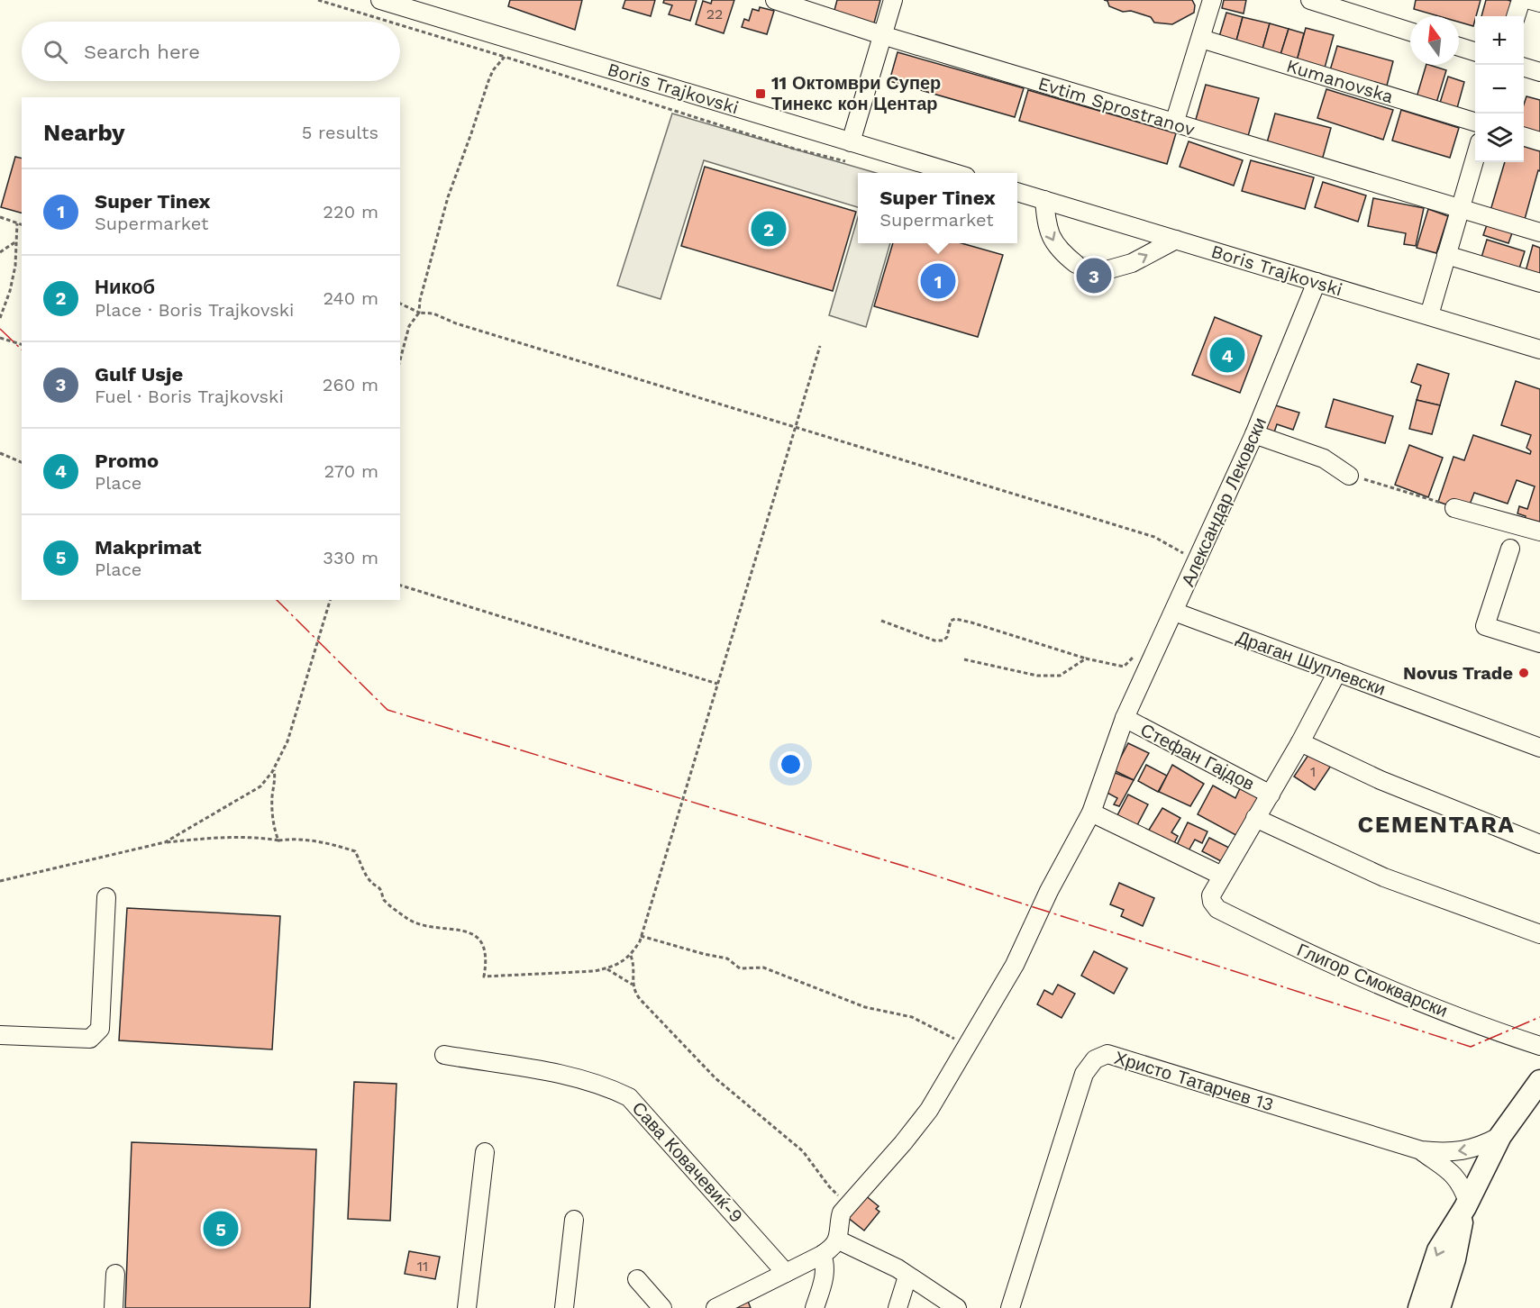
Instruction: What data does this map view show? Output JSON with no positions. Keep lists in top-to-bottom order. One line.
{"streets":{"street":["Kumanovska","Boris Trajkovski","Evtim Sprostranov","Александар Лековски","Драган Шуплевски","Стефан Гајдов","Глигор Смокварски","Христо Татарчев 13","Сава Ковачевиќ-9"]},"crossings":[["Boris Trajkovski","Александар Лековски"],["Александар Лековски","Драган Шуплевски"],["Александар Лековски","Стефан Гајдов"],["Драган Шуплевски","Стефан Гајдов"],["Стефан Гајдов","Глигор Смокварски"]],"districts":["CEMENTARA"],"places":{"transit":["11 Октомври Супер Тинекс кон Центар"],"other":["Novus Trade"]},"house_numbers":["22","1","11"],"north":"top","page":{"map_buttons":["+","−"],"search":"Search here","heading":["Nearby","5 results"],"list":[{"mark":"1","name":"Super Tinex","note":"Supermarket","value":"220 m"},{"mark":"2","name":"Никоб","note":"Place · Boris Trajkovski","value":"240 m"},{"mark":"3","name":"Gulf Usje","note":"Fuel · Boris Trajkovski","value":"260 m"},{"mark":"4","name":"Promo","note":"Place","value":"270 m"},{"mark":"5","name":"Makprimat","note":"Place","value":"330 m"}],"popup":["Super Tinex","Supermarket"],"pins":["2","3","1","4","5"]}}
